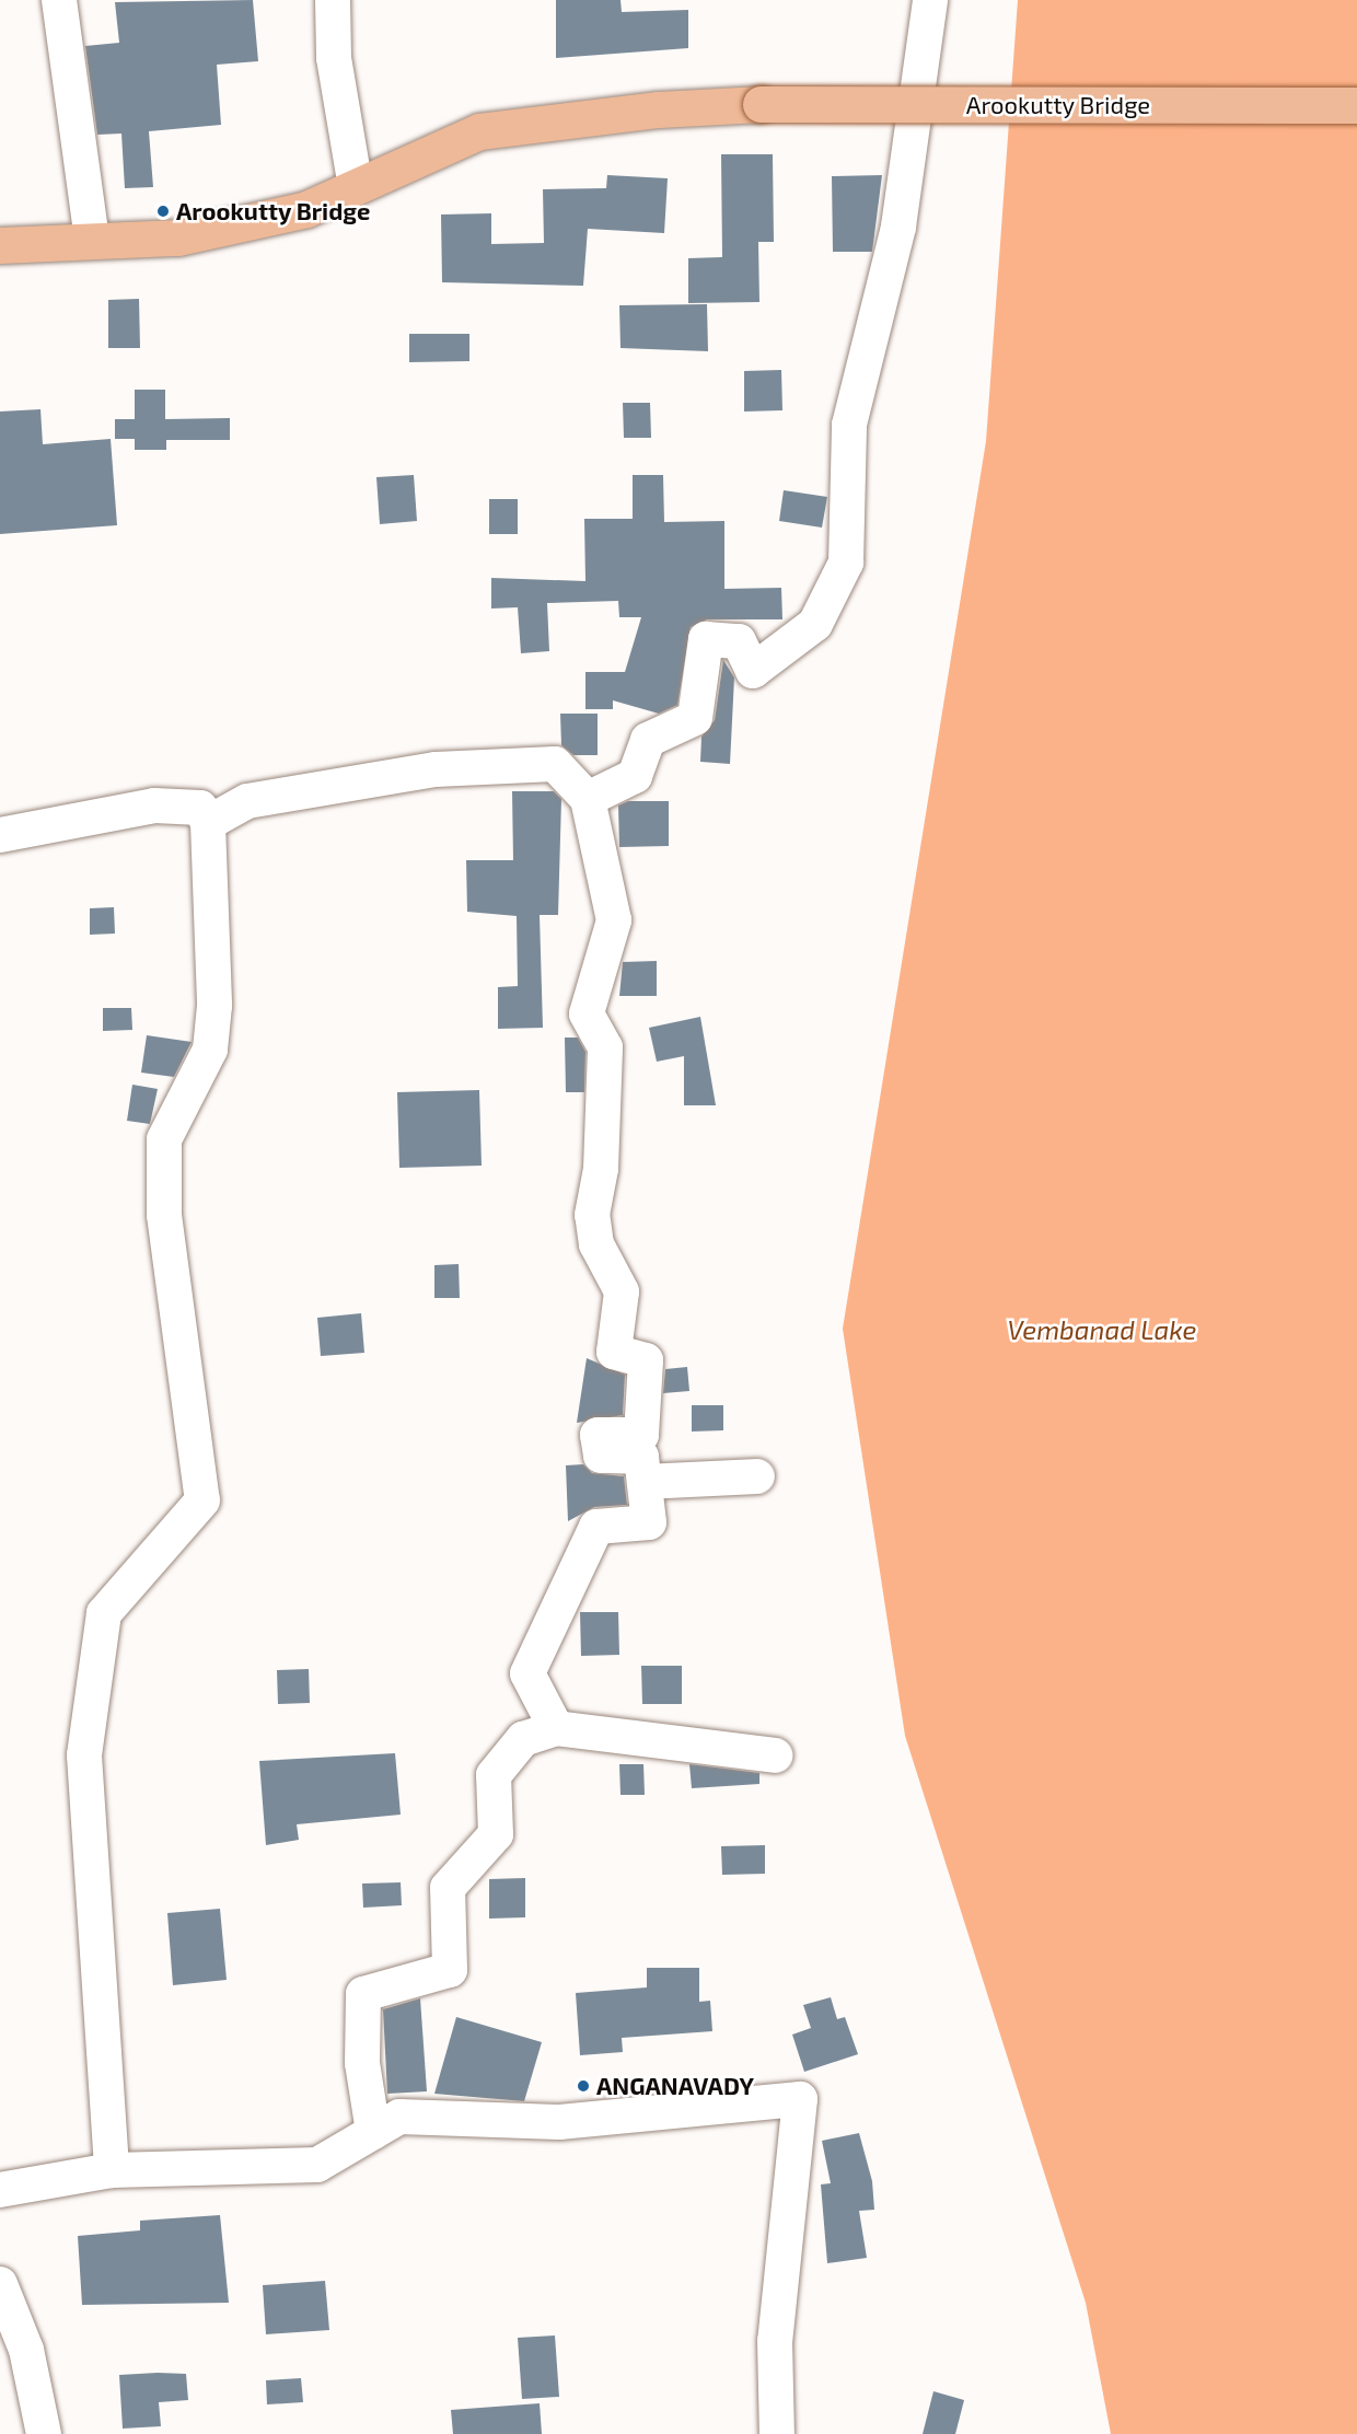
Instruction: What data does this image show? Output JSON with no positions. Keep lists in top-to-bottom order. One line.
{"streets":{"main road":["Arookutty Bridge"]},"water":["Vembanad Lake"],"places":["Arookutty Bridge","ANGANAVADY"]}
